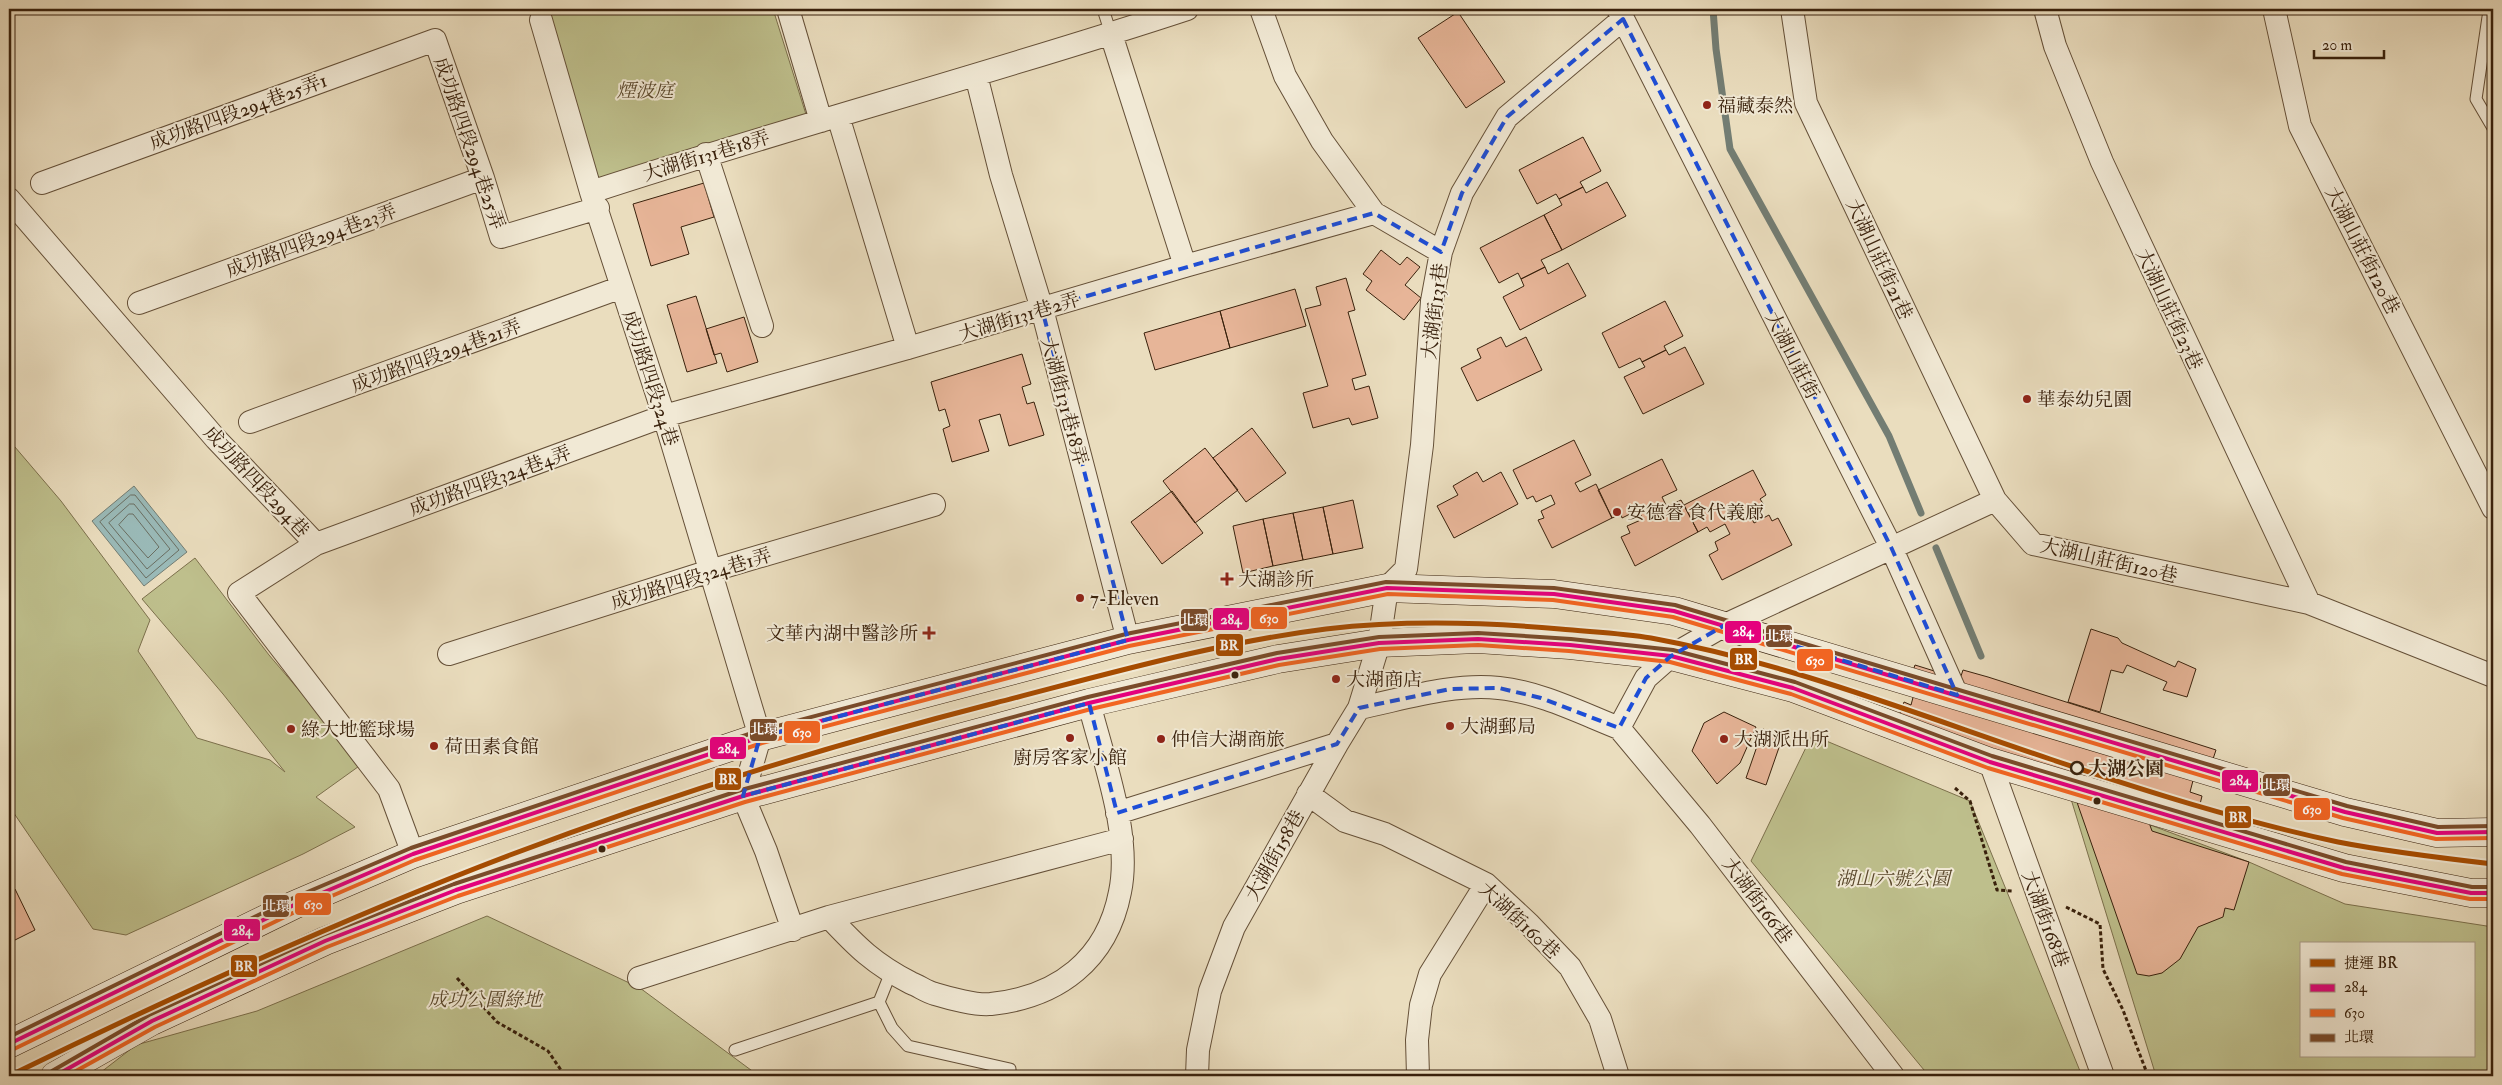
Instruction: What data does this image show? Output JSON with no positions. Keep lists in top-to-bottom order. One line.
{"streets":{"street":["成功路四段294巷25弄1","成功路四段294巷25弄","大湖街131巷18弄","成功路四段294巷23弄","大湖山莊街120巷","大湖山莊街21巷","大湖山莊街23巷","大湖街131巷","大湖街131巷2弄","成功路四段294巷21弄","大湖山莊街","成功路四段324巷","成功路四段324巷4弄","成功路四段294巷","成功路四段324巷1弄","大湖街158巷","大湖街166巷","大湖街168巷","大湖街160巷"]},"crossings":[["成功路四段294巷25弄1","成功路四段294巷25弄"],["成功路四段294巷25弄","大湖街131巷18弄"],["成功路四段294巷25弄","成功路四段294巷23弄"],["成功路四段294巷25弄","成功路四段324巷"],["大湖街131巷18弄","大湖街131巷2弄"],["大湖街131巷18弄","成功路四段324巷"],["大湖山莊街120巷","大湖山莊街21巷"],["大湖山莊街120巷","大湖山莊街23巷"],["大湖街131巷","大湖街131巷2弄"],["大湖街131巷","大湖山莊街"],["大湖街131巷2弄","成功路四段324巷"],["大湖街131巷2弄","成功路四段324巷4弄"],["成功路四段294巷21弄","成功路四段324巷"],["成功路四段324巷","成功路四段324巷4弄"],["成功路四段324巷","成功路四段324巷1弄"],["成功路四段324巷4弄","成功路四段294巷"],["大湖街158巷","大湖街160巷"]],"parks":["煙波庭","湖山六號公園","成功公園綠地"],"places":{"other":["福藏泰然","華泰幼兒園","安德睿 食代義廊","7-Eleven","大湖商店","大湖郵局","綠大地籃球場","廚房客家小館","仲信大湖商旅","大湖派出所","荷田素食館","大湖公園"],"health":["大湖診所","文華內湖中醫診所"]},"lines":["transit line 北環","transit line 284","transit line 630","metro line BR"],"legend":["捷運 BR","284","630","北環"],"scale_bar":"20 m"}
